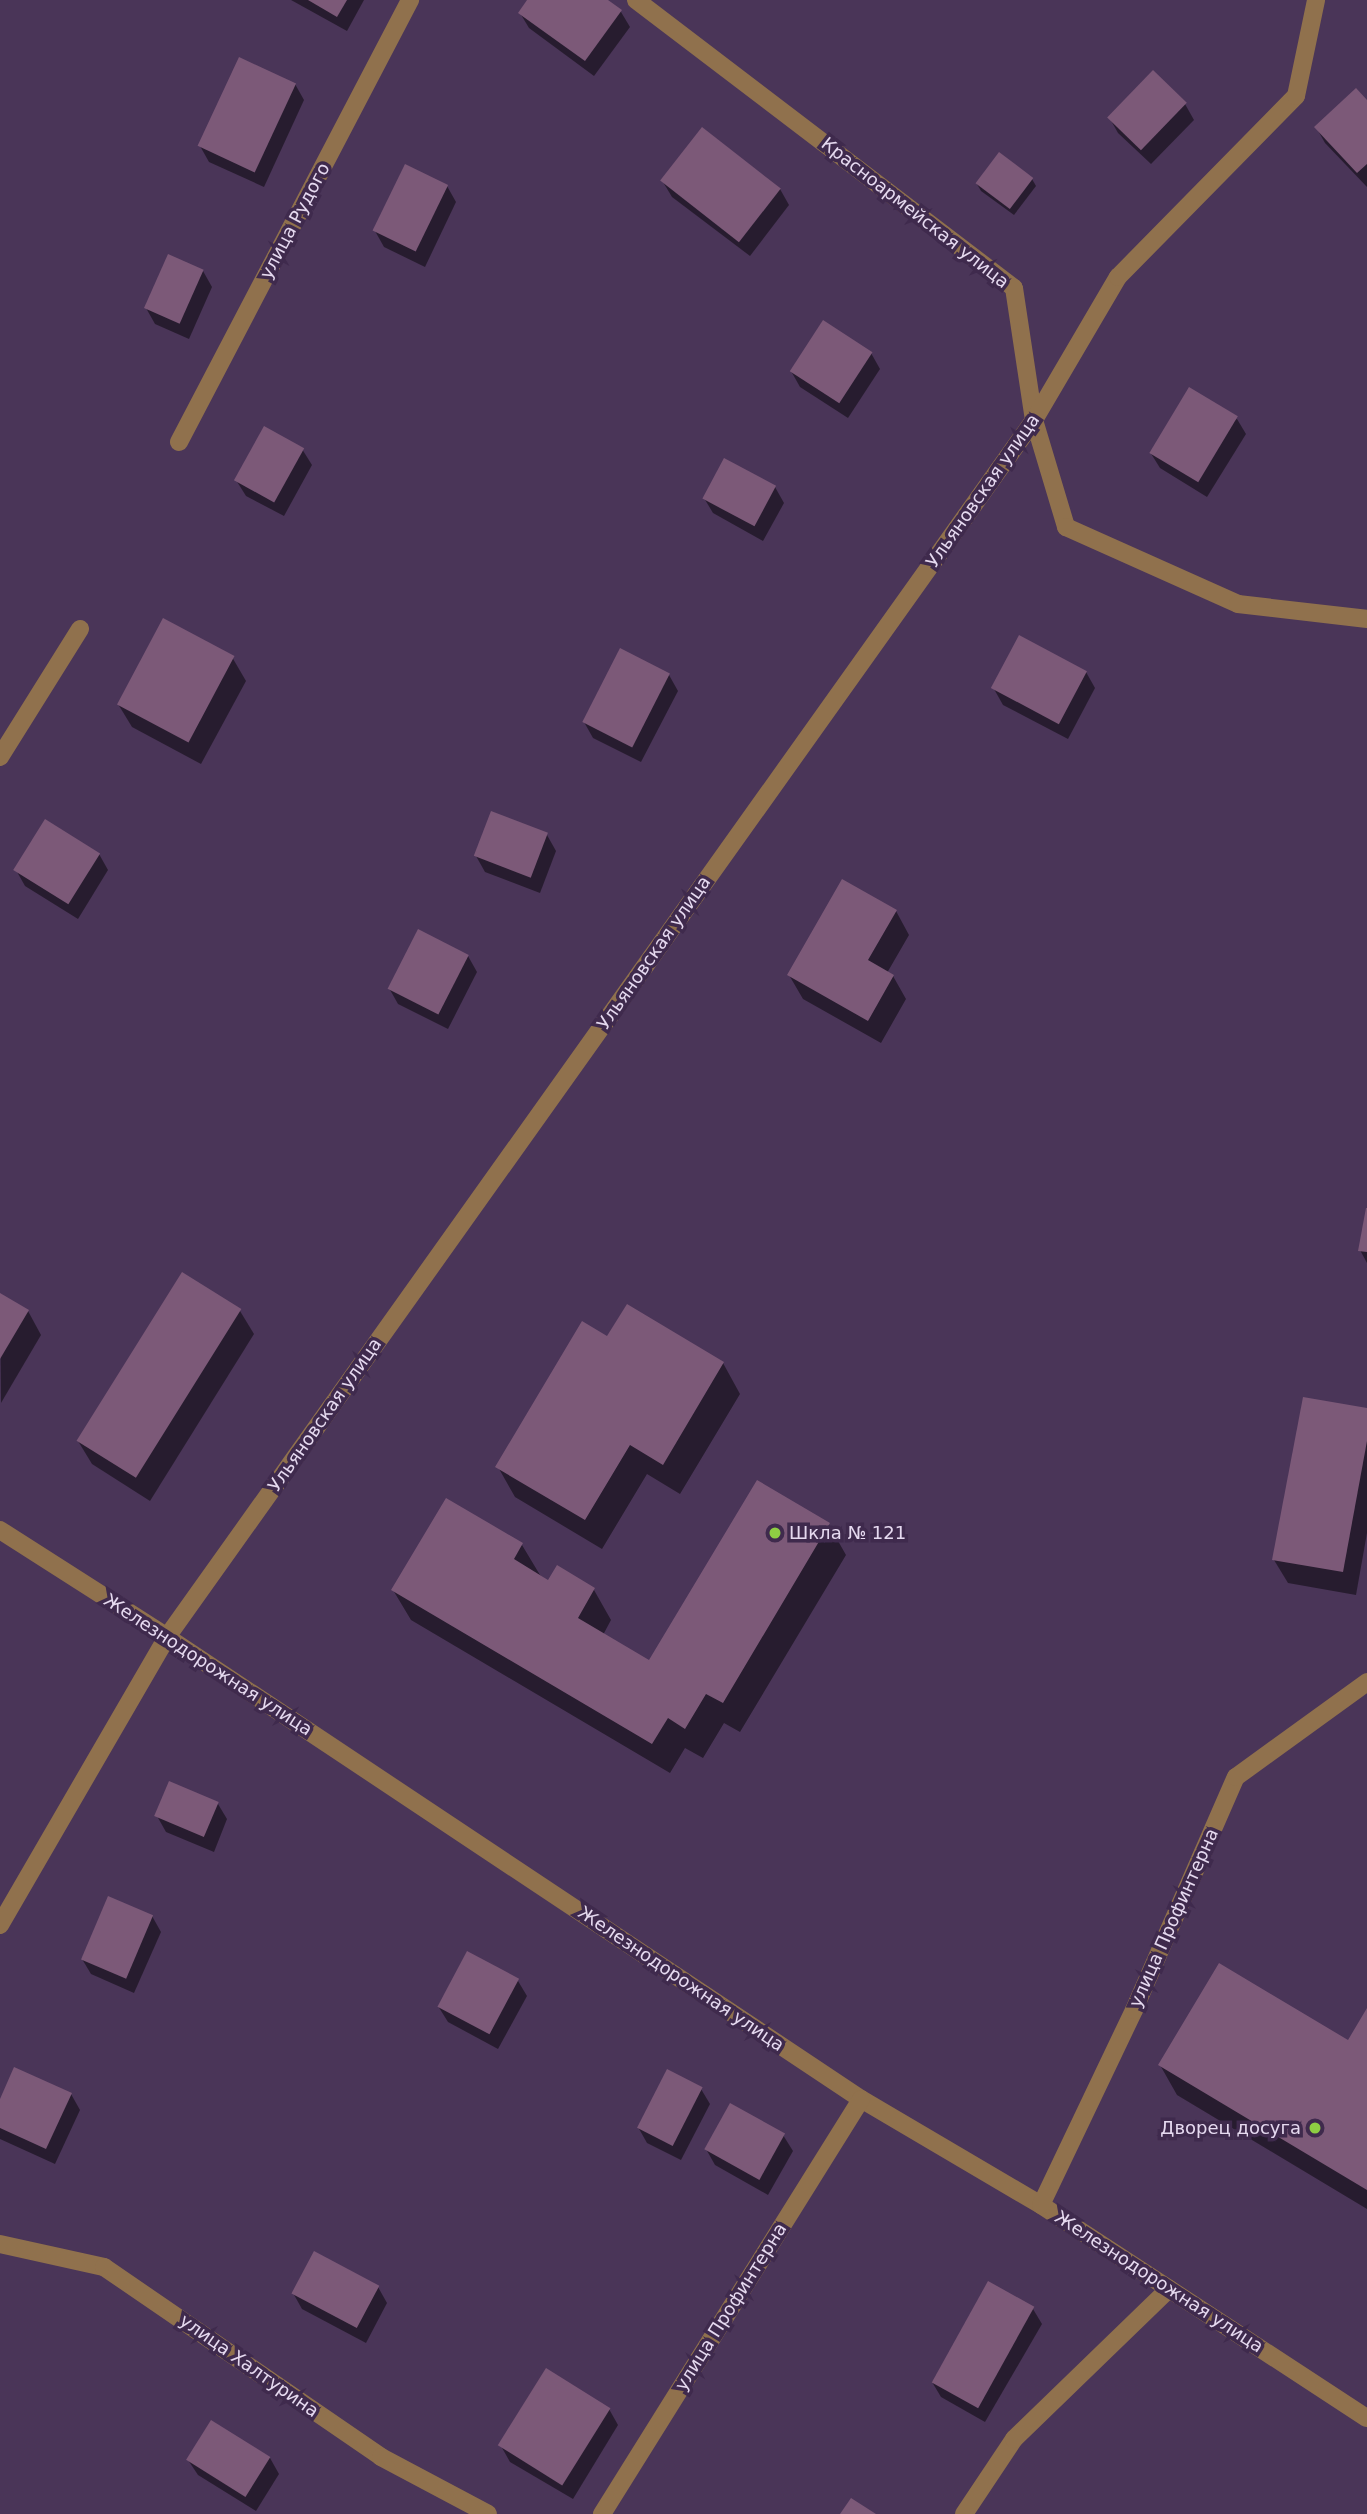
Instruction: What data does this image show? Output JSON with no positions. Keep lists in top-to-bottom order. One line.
{"streets":{"street":["Красноармейская улица","улица Рудого","Ульяновская улица","Железнодорожная улица","улица Профинтерна","улица Халтурина"]},"crossings":[["Красноармейская улица","Ульяновская улица"],["Ульяновская улица","Железнодорожная улица"],["Железнодорожная улица","улица Профинтерна"]],"places":["Шкла № 121","Дворец досуга"]}
